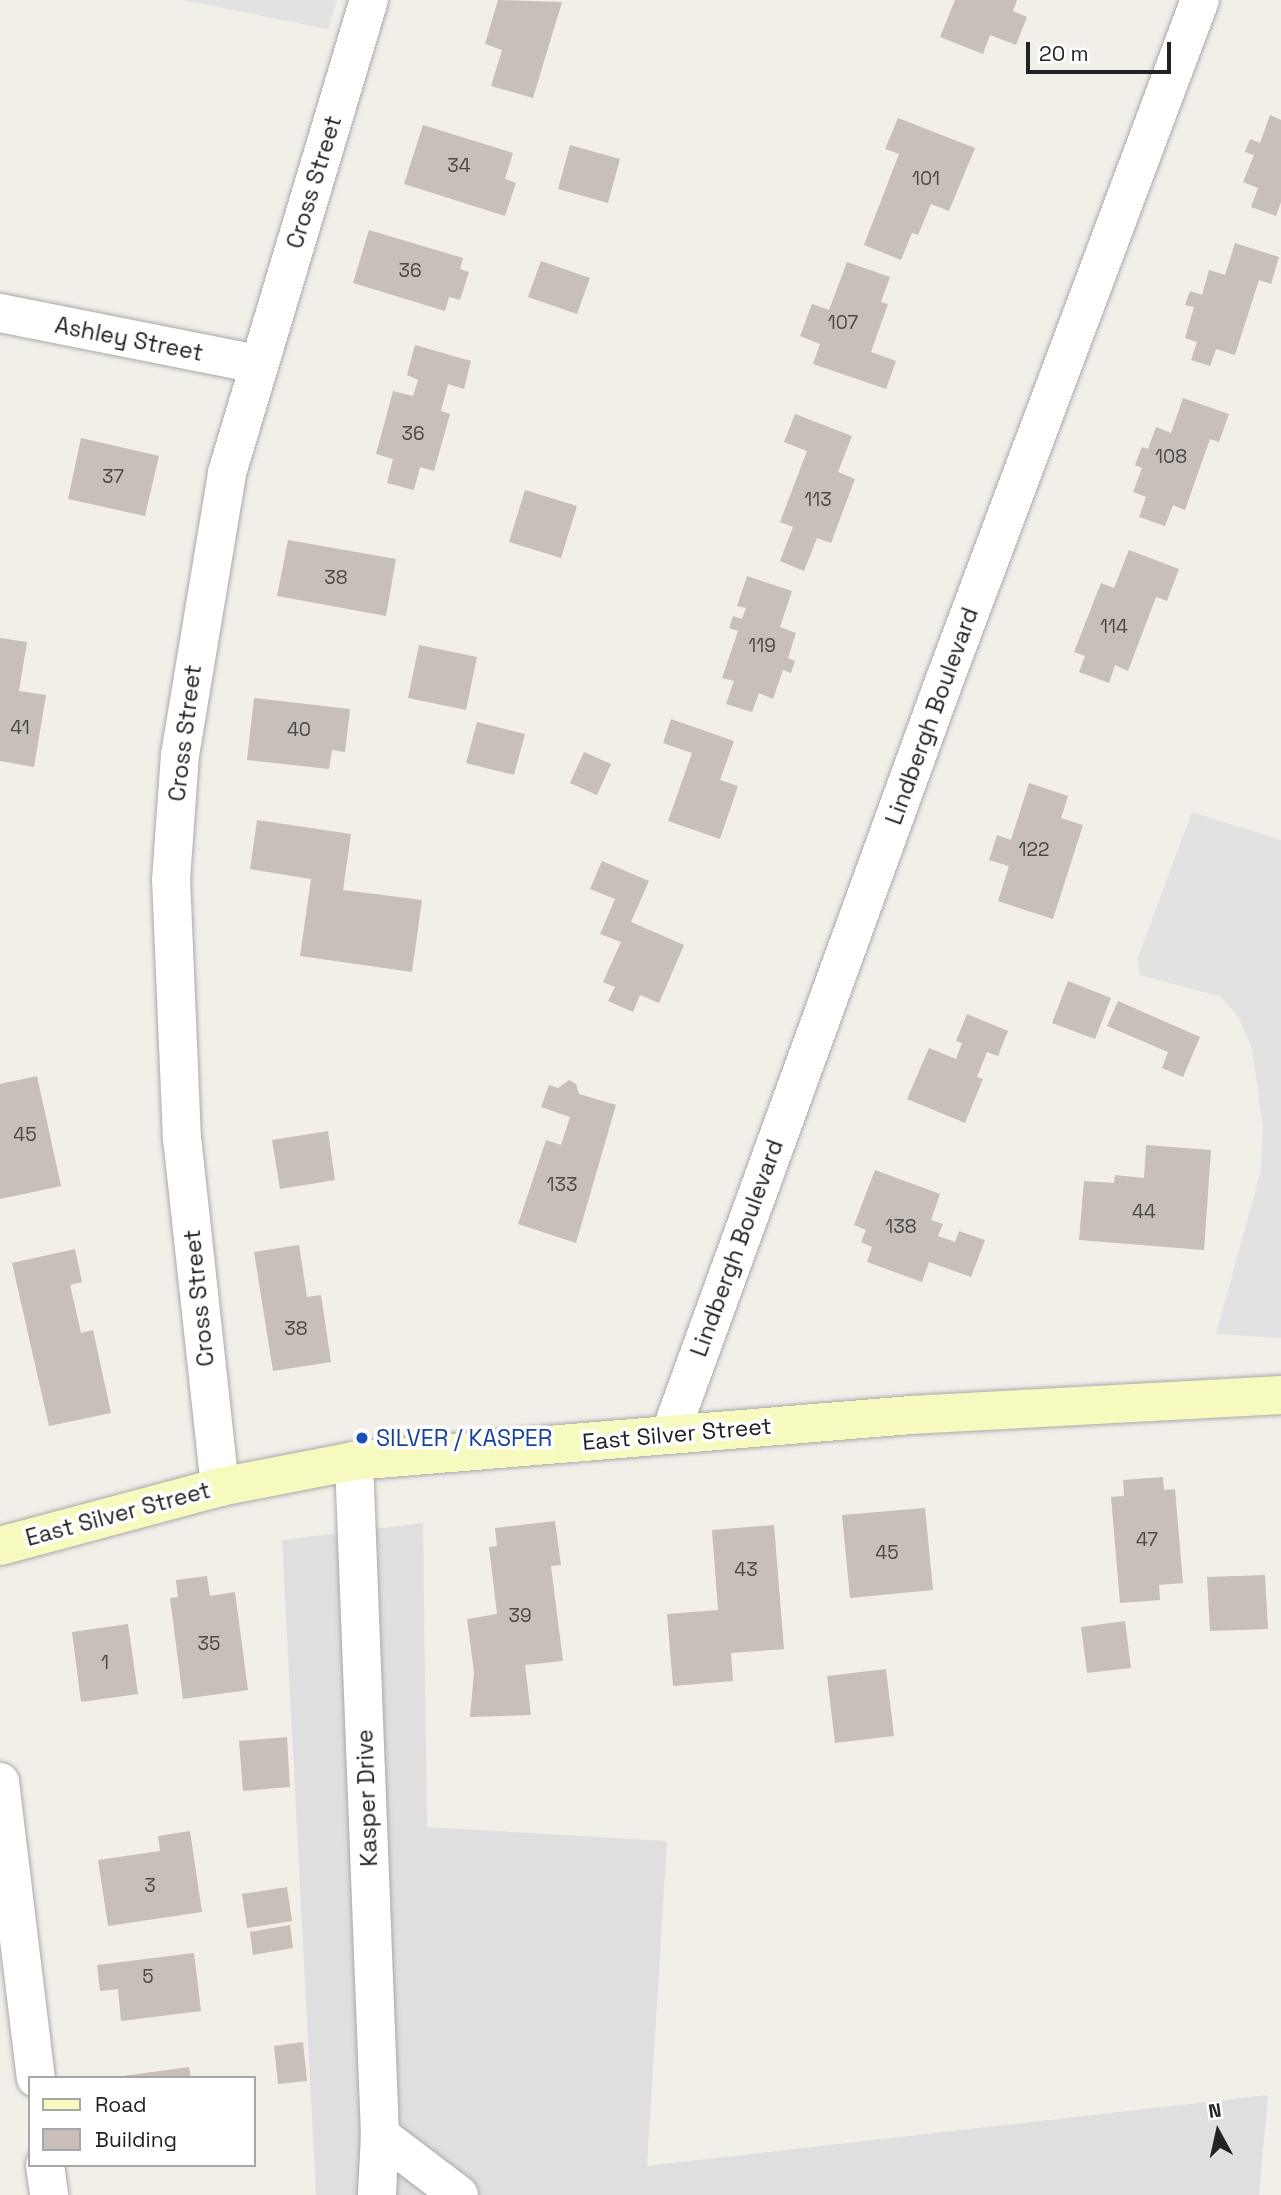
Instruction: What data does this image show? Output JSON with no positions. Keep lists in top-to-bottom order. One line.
{"streets":{"main road":["East Silver Street"],"street":["Cross Street","Ashley Street","Lindbergh Boulevard","Kasper Drive"]},"crossings":[["Cross Street","Ashley Street"],["Cross Street","East Silver Street"],["Lindbergh Boulevard","East Silver Street"],["East Silver Street","Kasper Drive"]],"places":["SILVER / KASPER"],"house_numbers":["34","101","36","107","36","108","37","113","38","114","119","41","40","122","45","133","44","138","38","47","45","43","39","35","1","3","5"],"legend":["Road","Building"],"scale_bar":"20 m","north":"top"}
